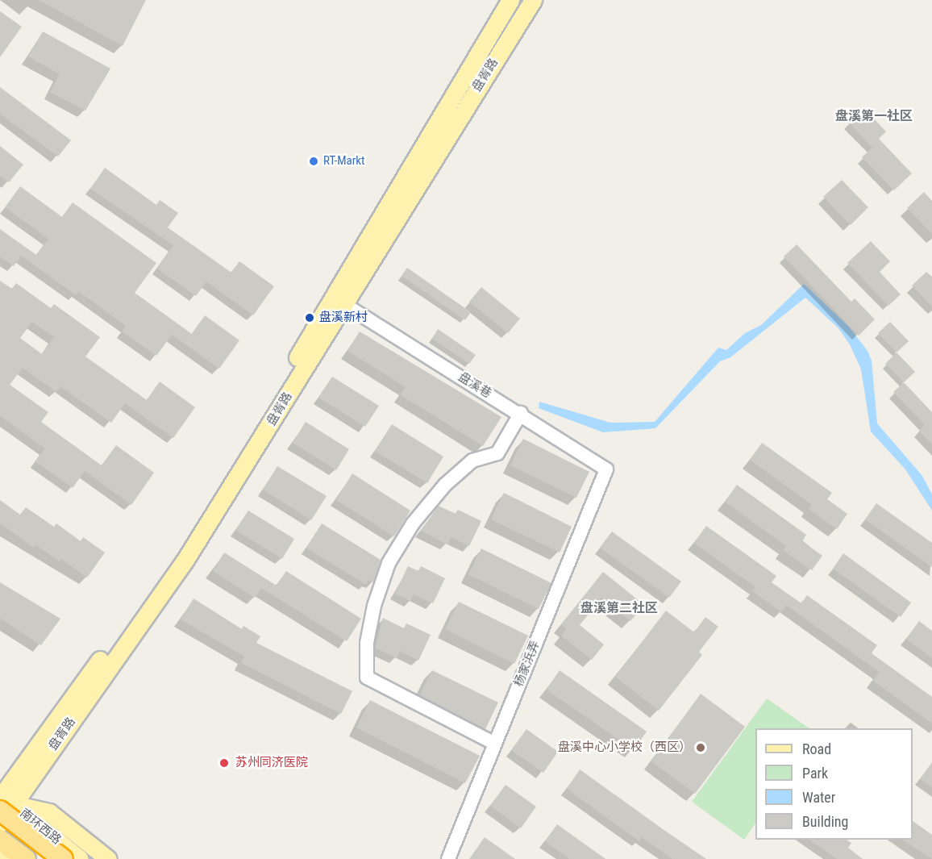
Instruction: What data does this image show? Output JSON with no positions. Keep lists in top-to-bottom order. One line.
{"streets":{"main road":["盘胥路"],"street":["盘溪巷","杨家浜弄"]},"crossings":[["盘胥路","盘溪巷"],["盘溪巷","杨家浜弄"]],"districts":["盘溪第一社区","盘溪第二社区"],"places":["RT-Markt","盘溪新村","盘溪中心小学校（西区）","苏州同济医院"],"legend":["Road","Park","Water","Building"]}
